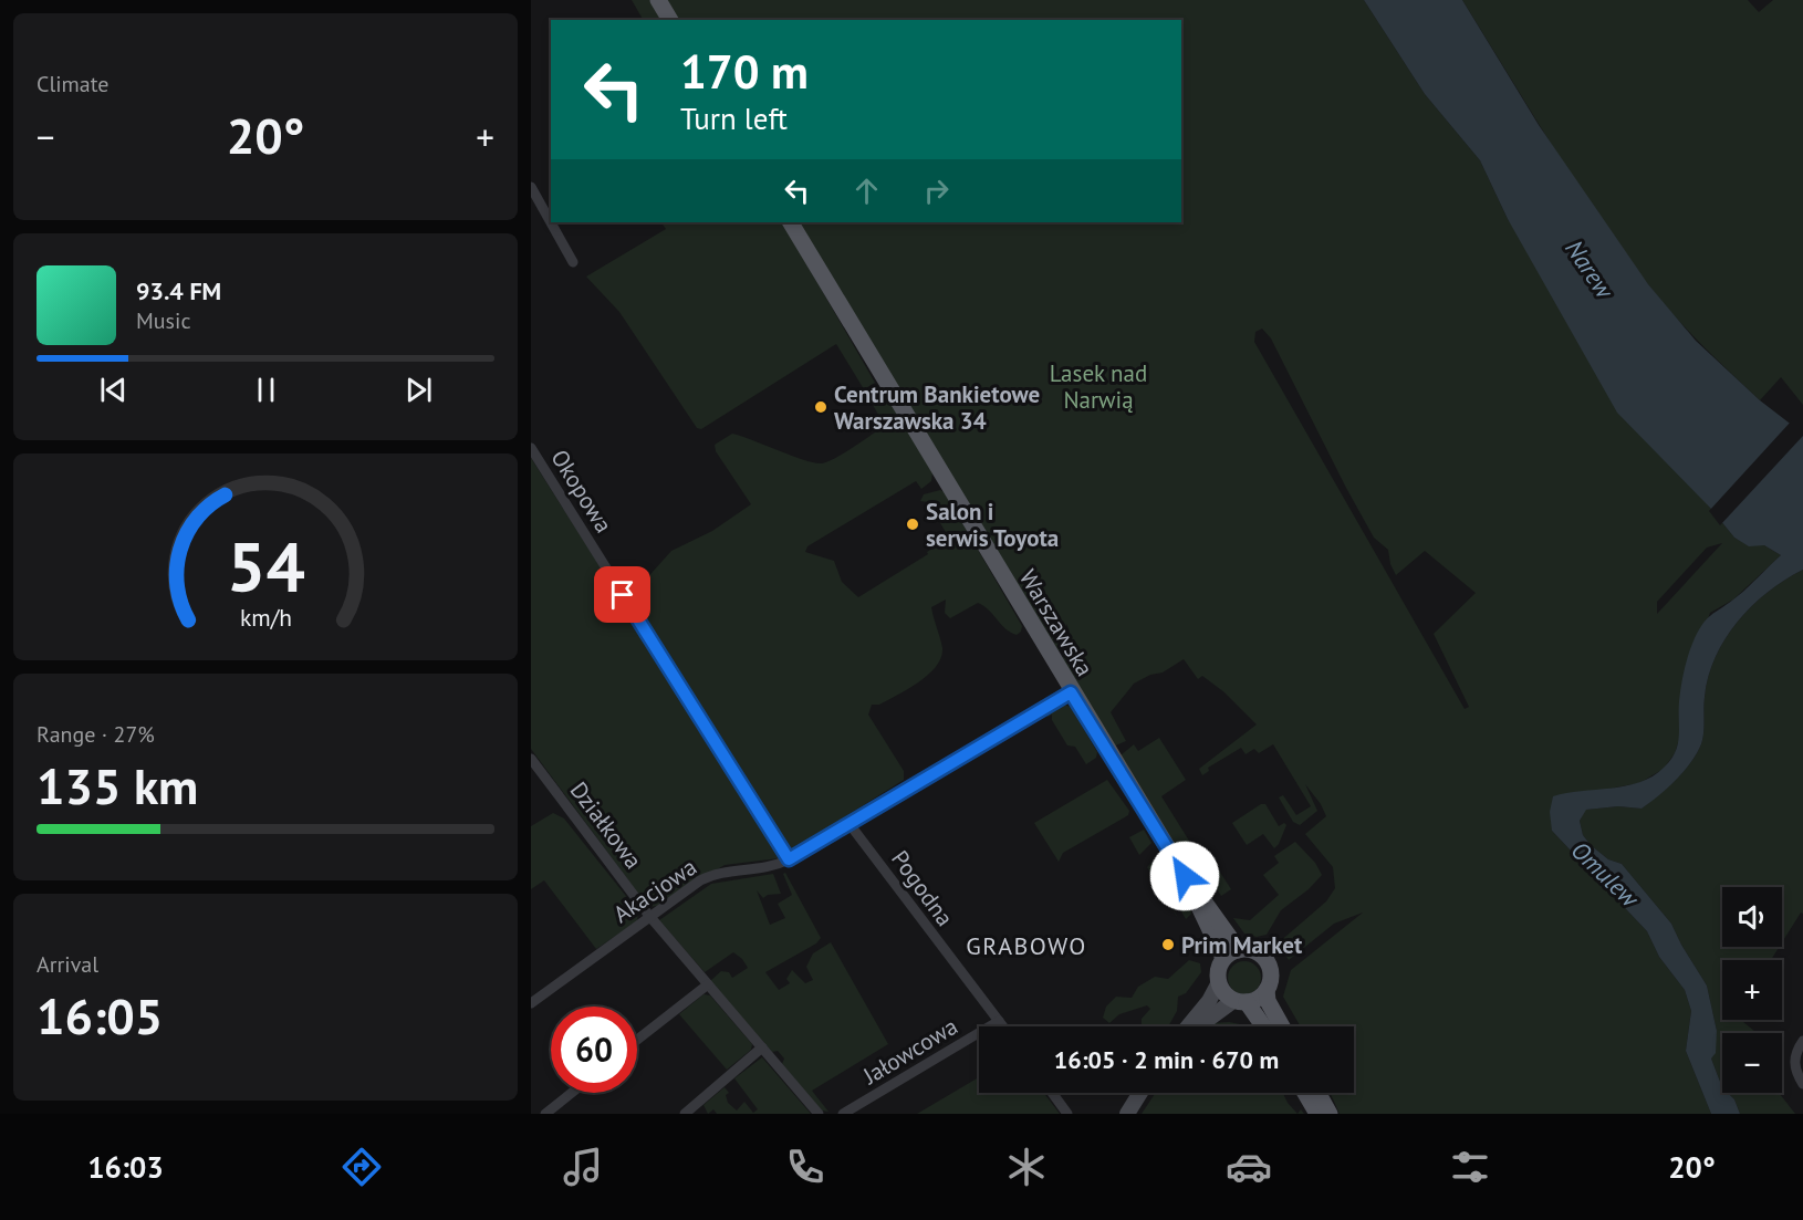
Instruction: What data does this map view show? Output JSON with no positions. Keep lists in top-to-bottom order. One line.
{"streets":{"main road":["Warszawska"],"street":["Okopowa","Działkowa","Pogodna","Akacjowa","Jałowcowa"]},"crossings":[["Okopowa","Akacjowa"],["Warszawska","Akacjowa"],["Działkowa","Akacjowa"],["Pogodna","Akacjowa"],["Pogodna","Jałowcowa"]],"districts":["GRABOWO"],"water":["Narew","Omulew"],"parks":["Lasek nad Narwią"],"places":["Centrum Bankietowe Warszawska 34","Salon i serwis Toyota","Prim Market"],"page":{"tile":["Climate",["Range · 27%","135 km"],["Arrival","16:05"]],"turn":["170 m","Turn left"],"heat":["−","20°","+"],"song":["93.4 FM","Music"],"map_buttons":["+","−"],"limit":"60","trip":"16:05 · 2 min · 670 m","tabs":["16:03","20°"],"gauge":["54","km/h"]}}
